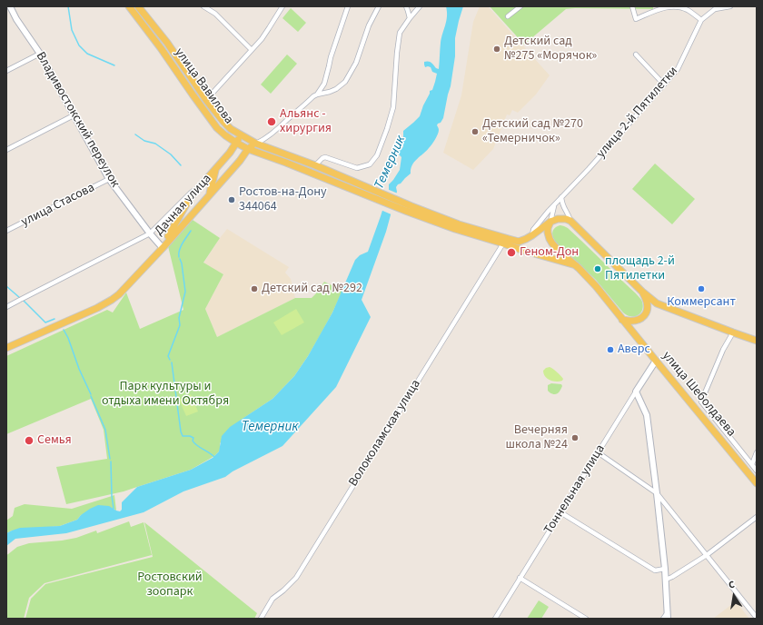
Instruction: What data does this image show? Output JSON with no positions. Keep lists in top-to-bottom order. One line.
{"streets":{"main road":["улица Вавилова","Дачная улица","улица Шеболдаева"],"street":["улица 2-й Пятилетки","Владивостокский переулок","улица Стасова","Волоколамская улица","Тоннельная улица"]},"crossings":[["улица Вавилова","Дачная улица"],["Владивостокский переулок","улица Стасова"],["Владивостокский переулок","Дачная улица"],["улица Шеболдаева","Тоннельная улица"]],"water":["Темерник"],"parks":["Парк культуры и отдыха имени Октября","Ростовский зоопарк"],"places":["Детский сад №275 «Морячок»","Альянс - хирургия","Детский сад №270 «Темерничок»","Ростов-на-Дону 344064","Геном-Дон","площадь 2-й Пятилетки","Детский сад №292","Коммерсант","Аверс","Вечерняя школа №24","Семья"],"north":"top"}
